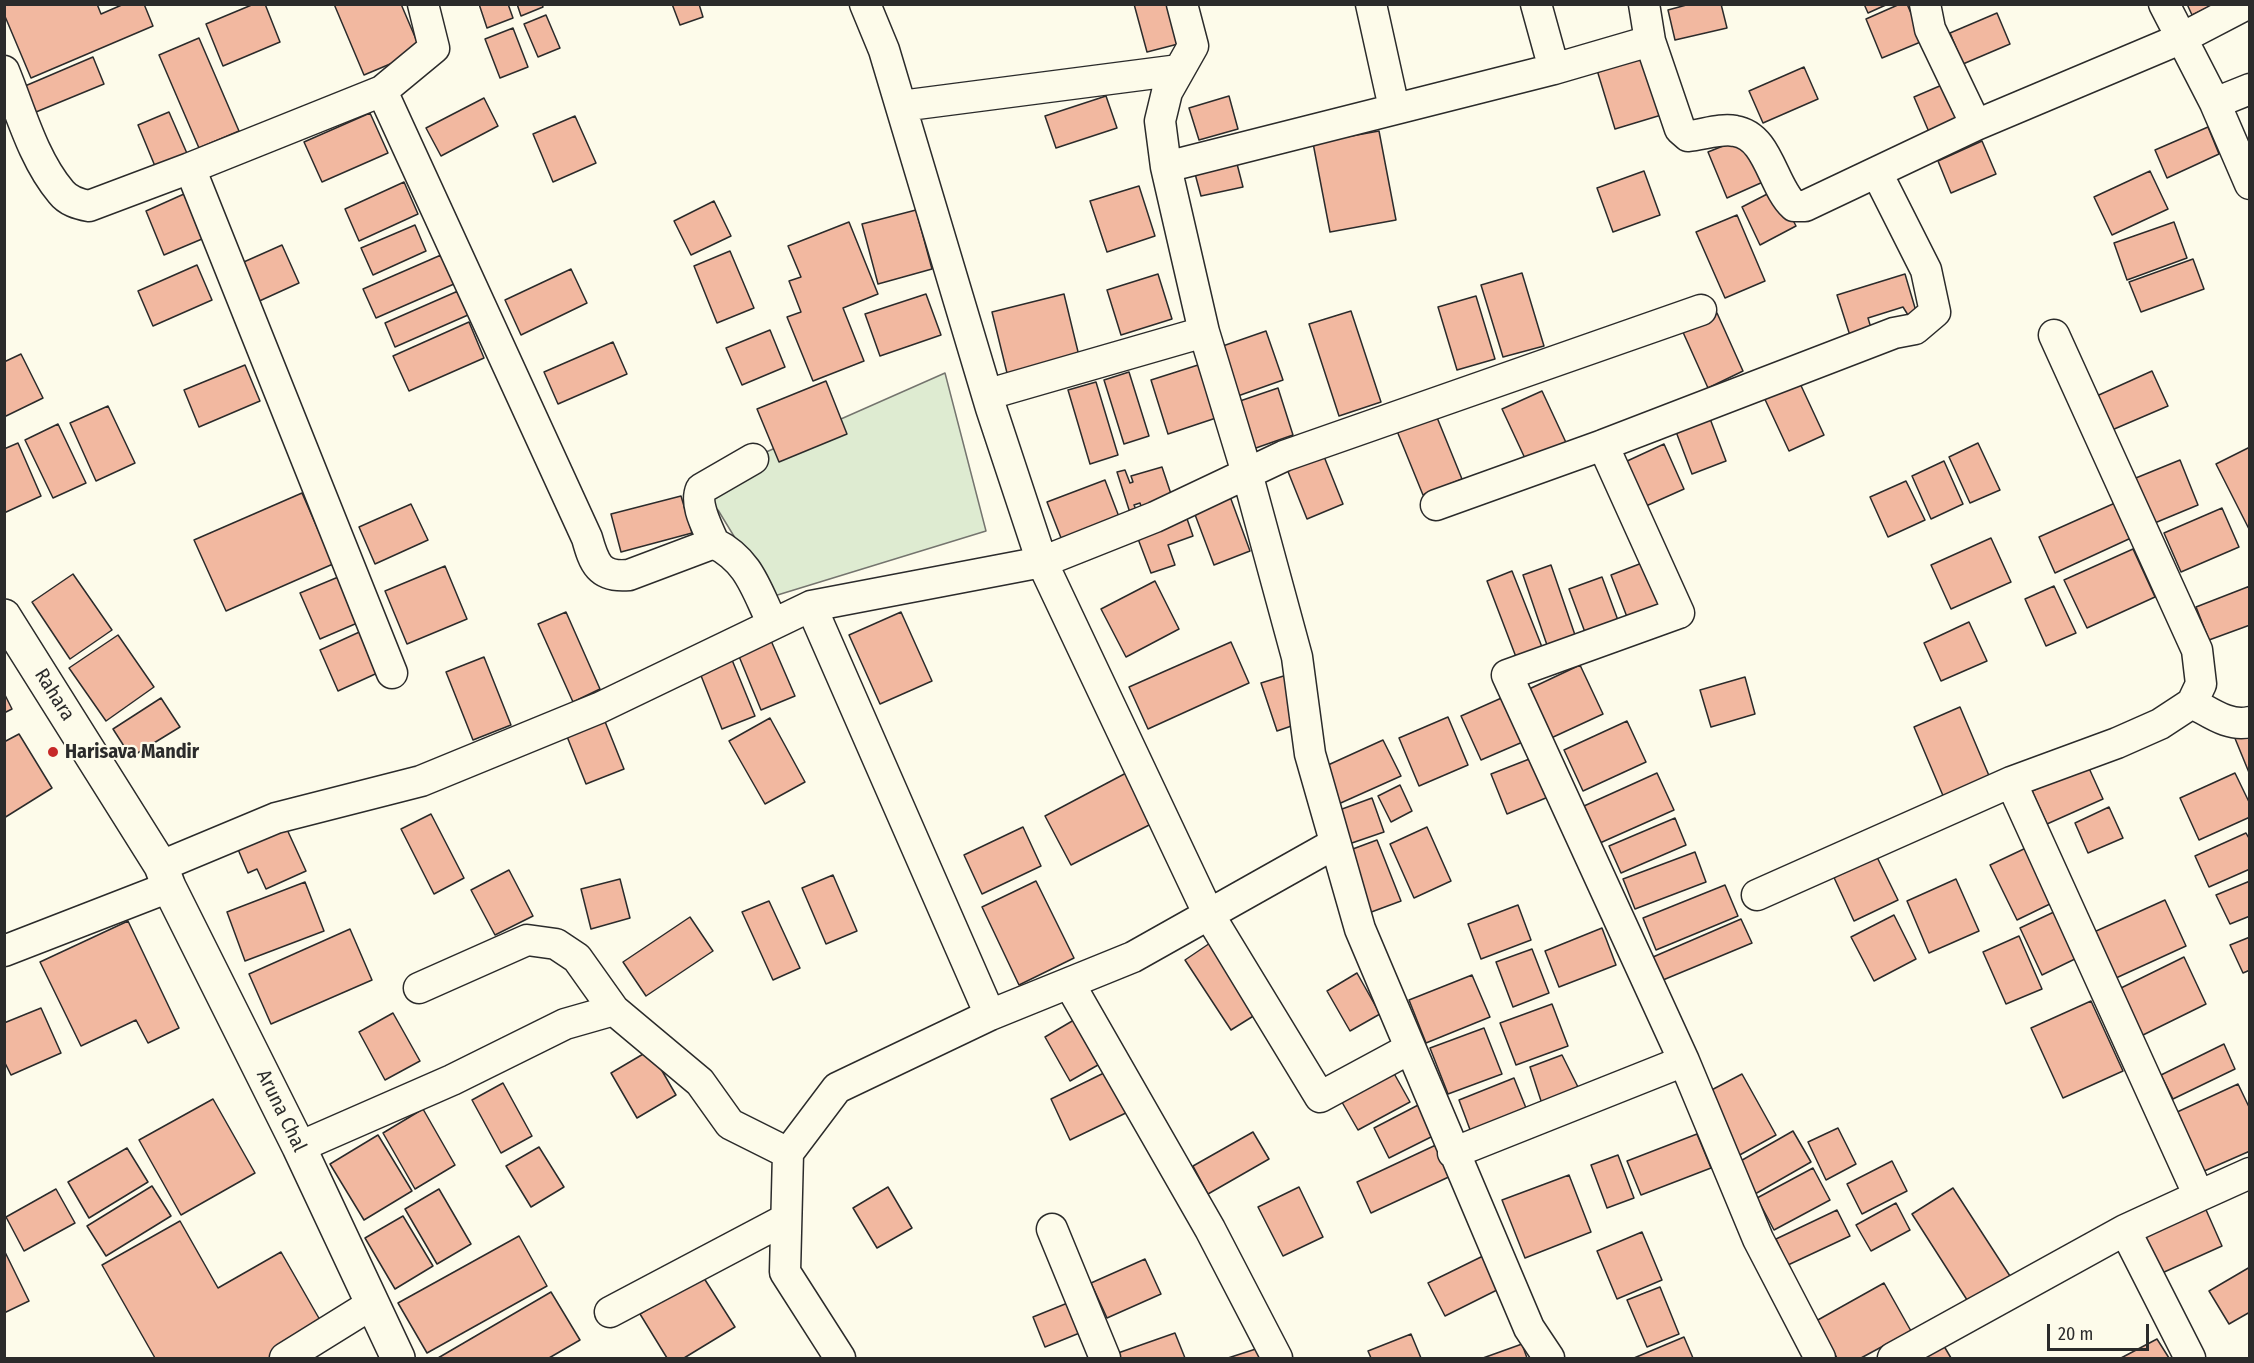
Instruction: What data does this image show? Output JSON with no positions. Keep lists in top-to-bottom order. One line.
{"streets":{"street":["Rahara","Aruna Chal"]},"crossings":[["Rahara","Aruna Chal"]],"places":["Harisava Mandir"],"scale_bar":"20 m"}
